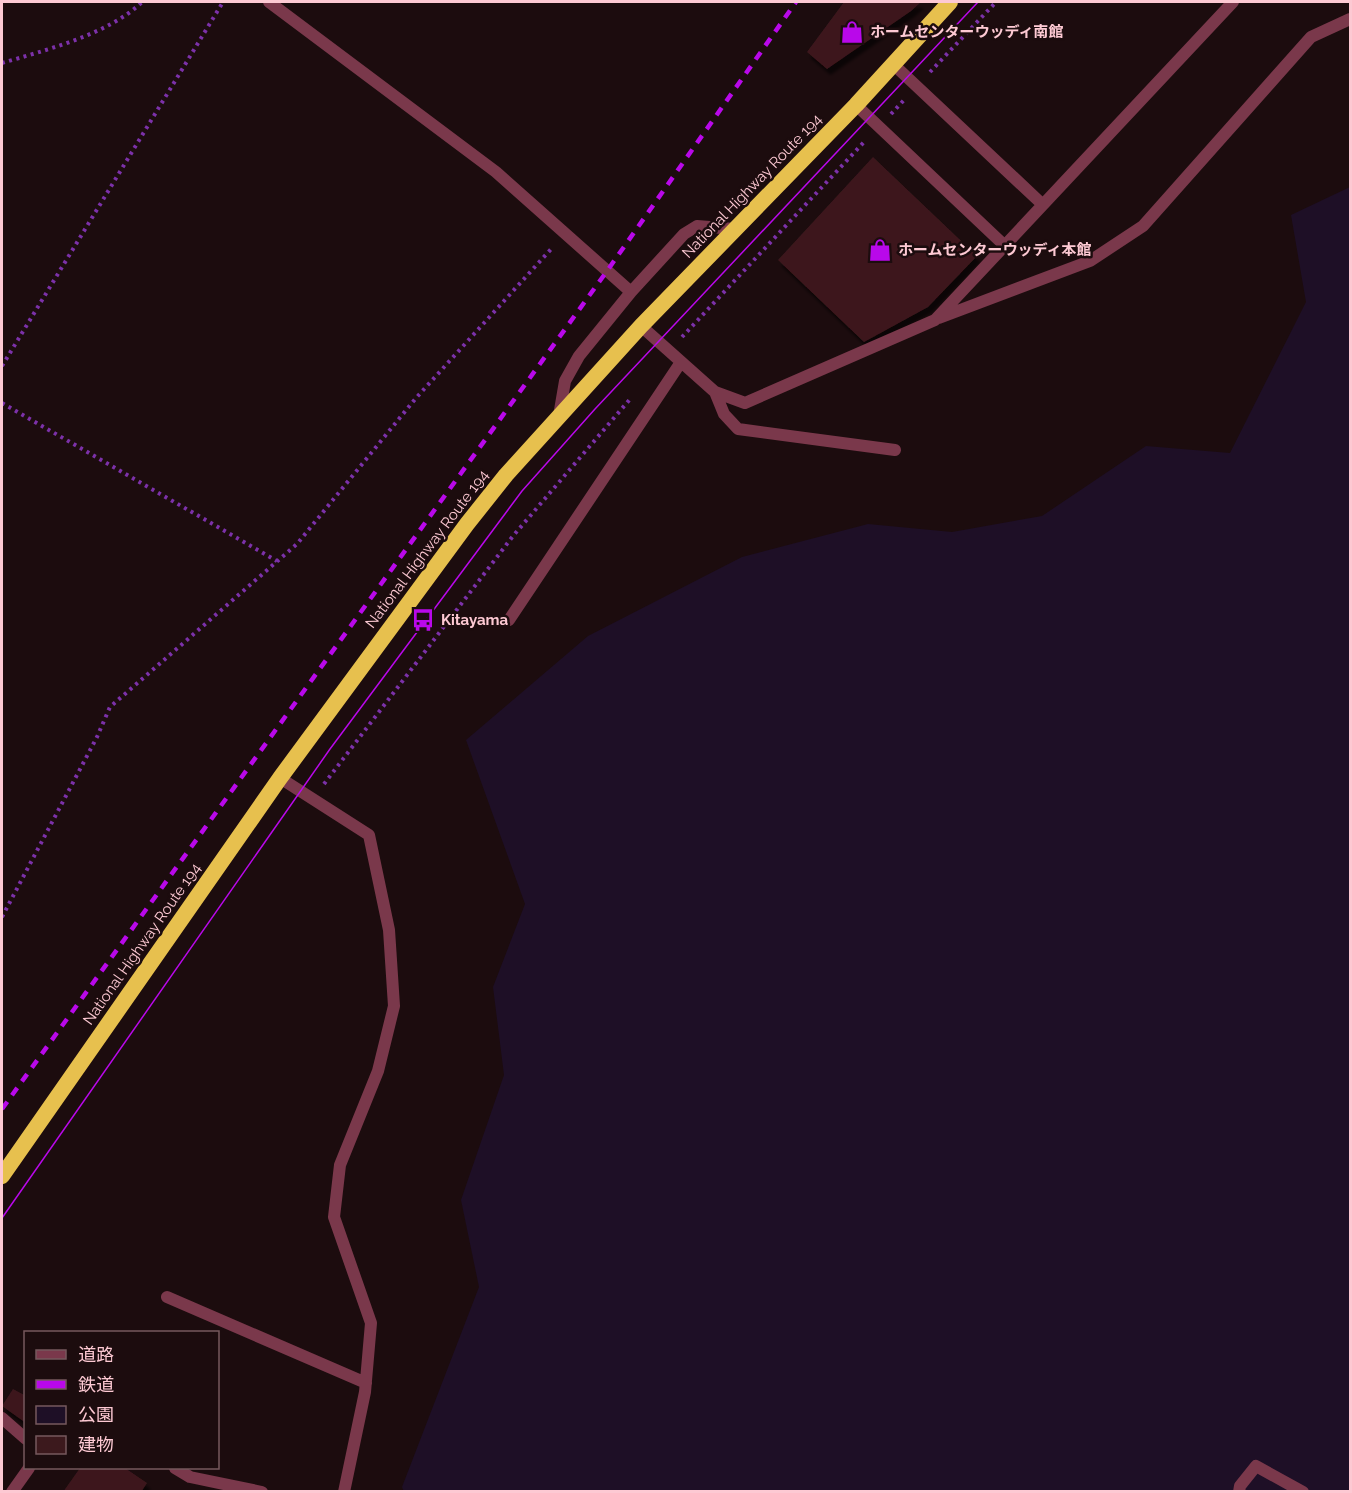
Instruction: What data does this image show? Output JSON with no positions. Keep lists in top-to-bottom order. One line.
{"streets":{"highway":["National Highway Route 194"]},"places":{"shop":["ホームセンターウッディ南館","ホームセンターウッディ本館"],"bus stop":["Kitayama"]},"legend":["道路","鉄道","公園","建物"]}
